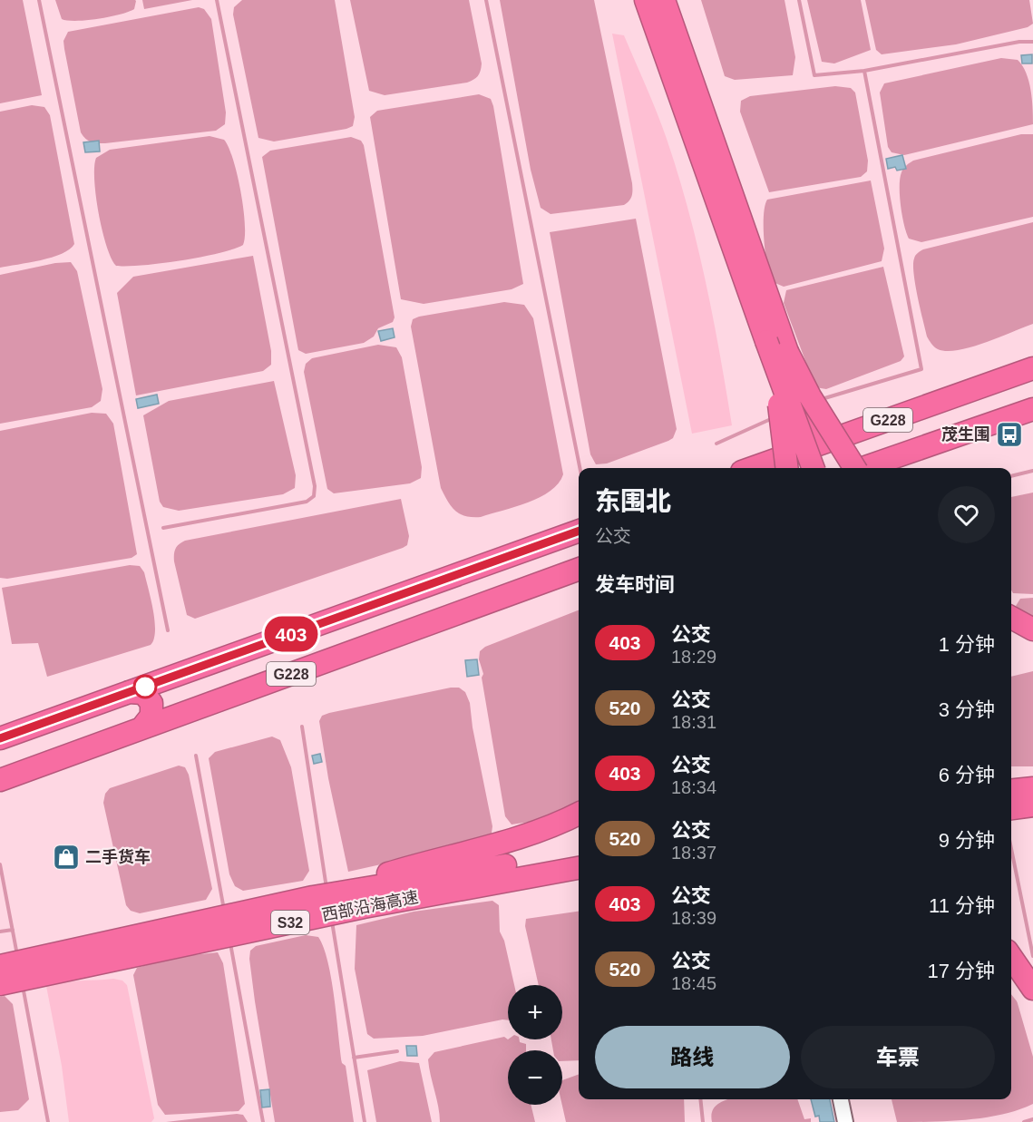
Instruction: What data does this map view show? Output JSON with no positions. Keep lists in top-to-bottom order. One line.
{"streets":{"highway":["G228","西部沿海高速","S32"]},"places":{"bus stop":["茂生围"],"shop":["二手货车"]},"lines":["bus line 403"],"page":{"on_map":"403","heading":[["东围北","公交"],"发车时间"],"list":[{"mark":"403","name":"公交","note":"18:29","value":"1 分钟"},{"mark":"520","name":"公交","note":"18:31","value":"3 分钟"},{"mark":"403","name":"公交","note":"18:34","value":"6 分钟"},{"mark":"520","name":"公交","note":"18:37","value":"9 分钟"},{"mark":"403","name":"公交","note":"18:39","value":"11 分钟"},{"mark":"520","name":"公交","note":"18:45","value":"17 分钟"}],"map_buttons":["+","−"],"buttons":["路线","车票"]}}
